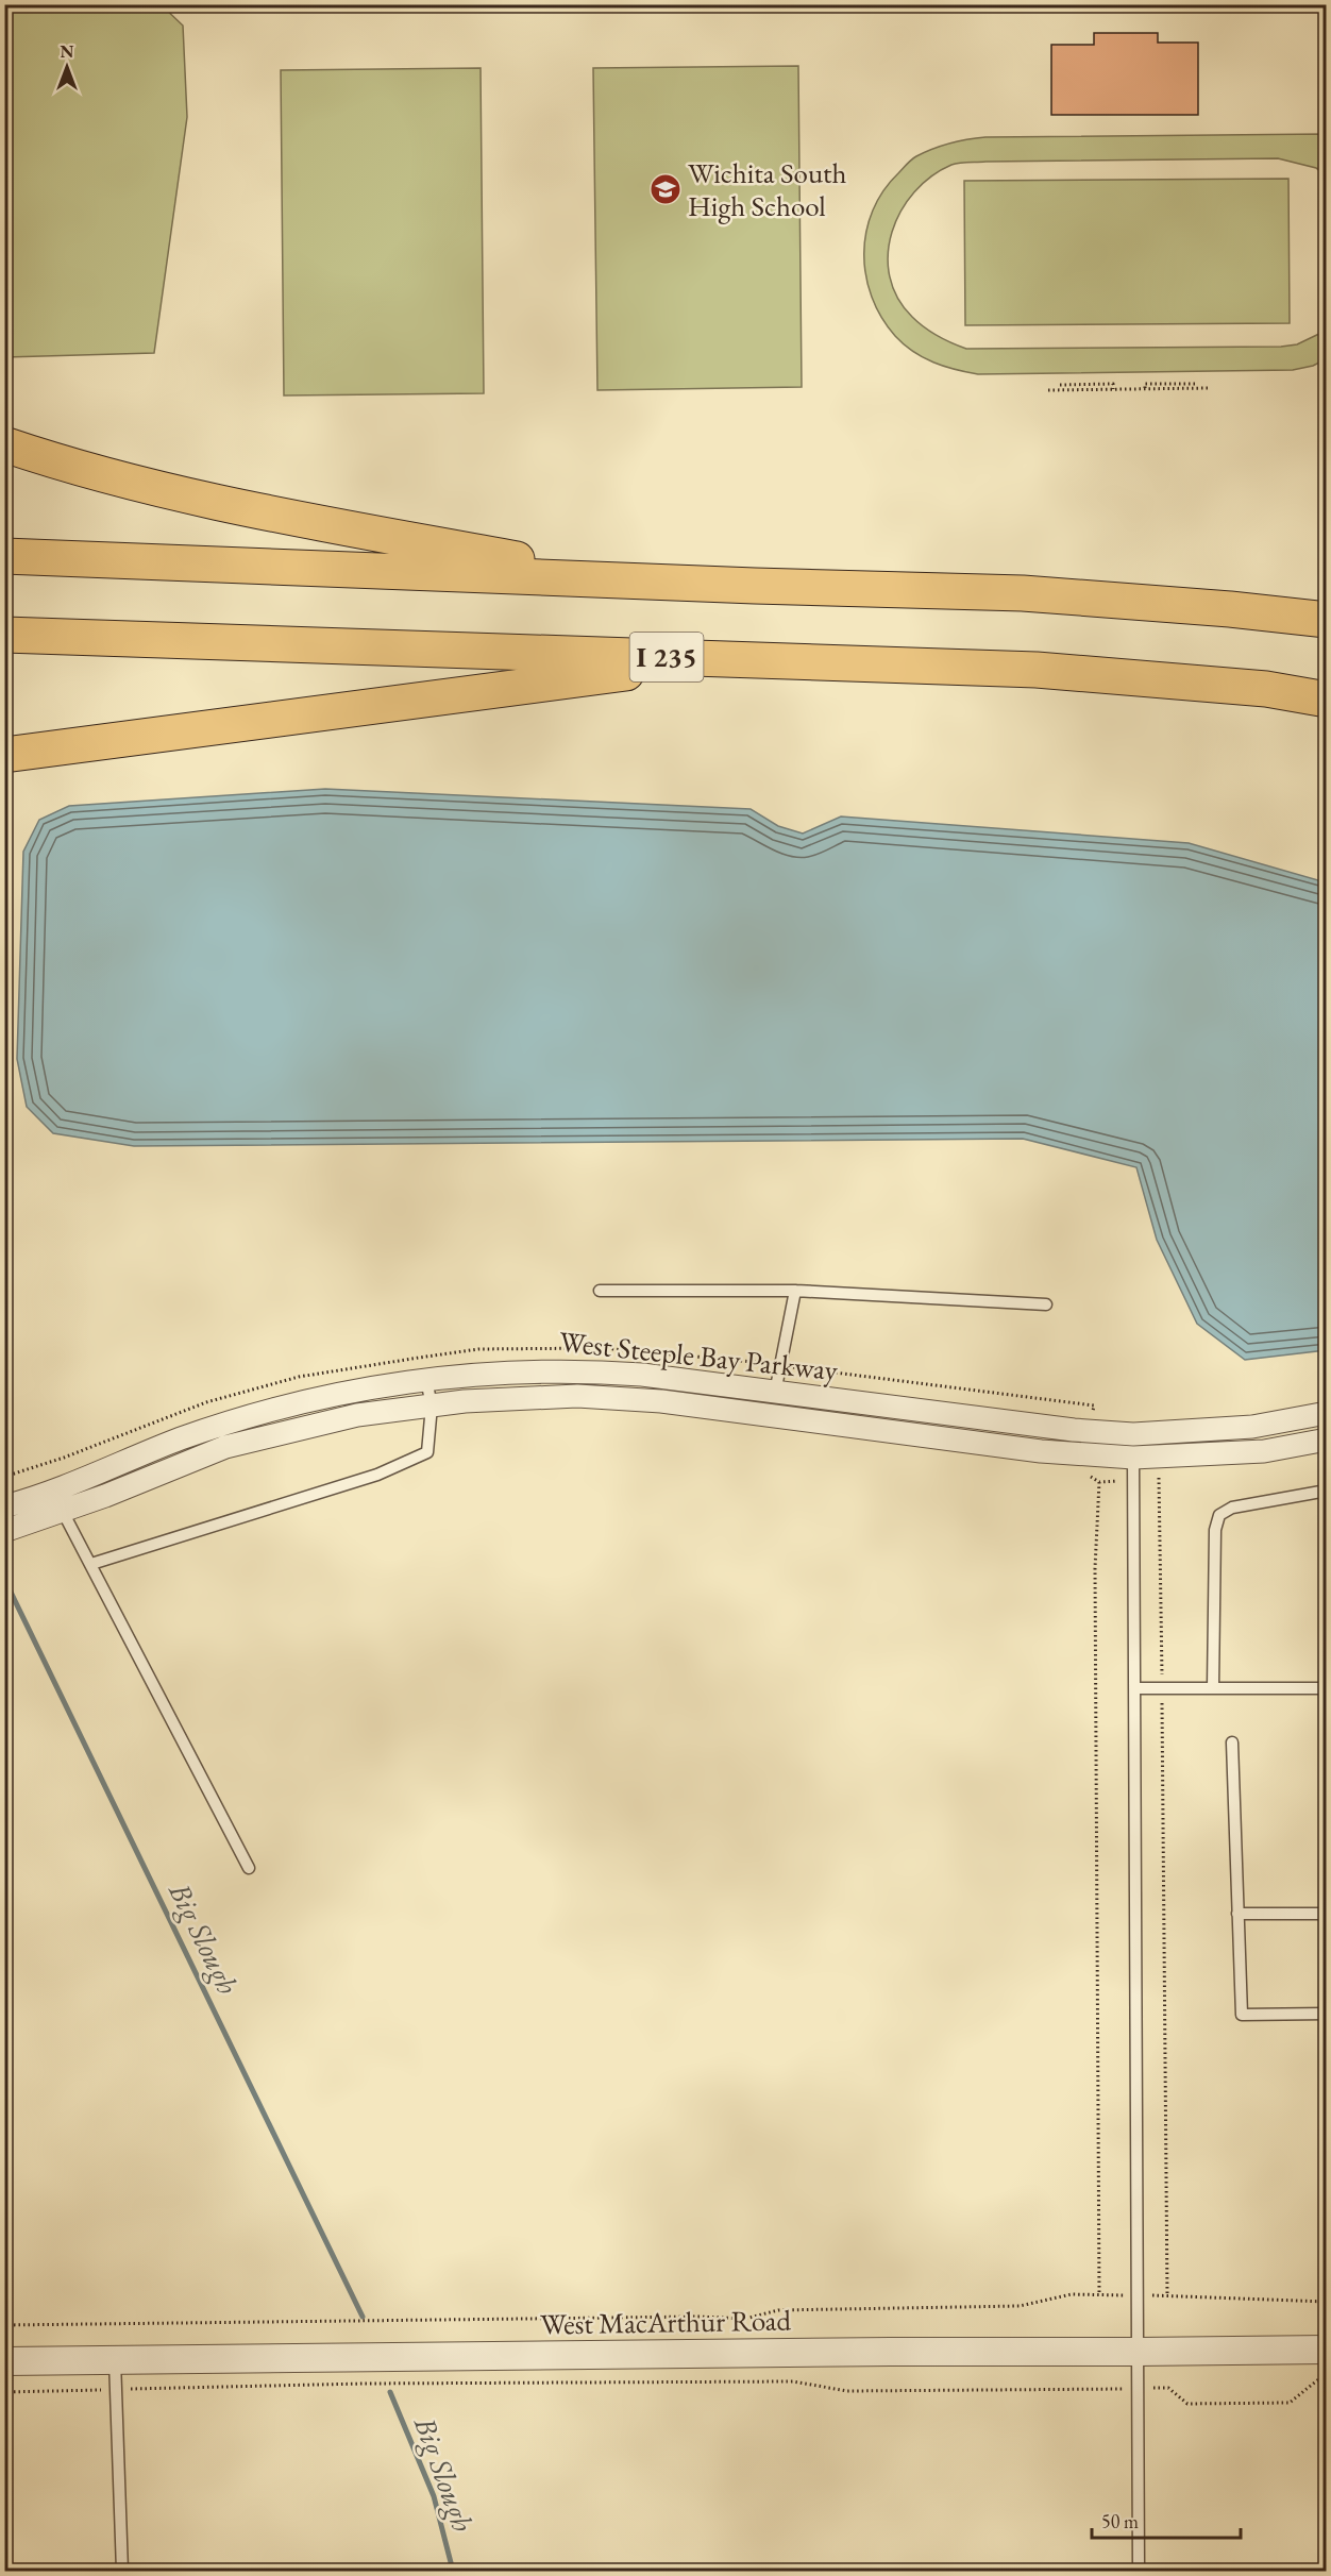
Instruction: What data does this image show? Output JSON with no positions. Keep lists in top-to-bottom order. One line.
{"streets":{"highway":["I 235"],"street":["West Steeple Bay Parkway","West MacArthur Road"]},"water":["Big Slough"],"places":{"school or university":["Wichita South High School"]},"scale_bar":"50 m","north":"top"}
